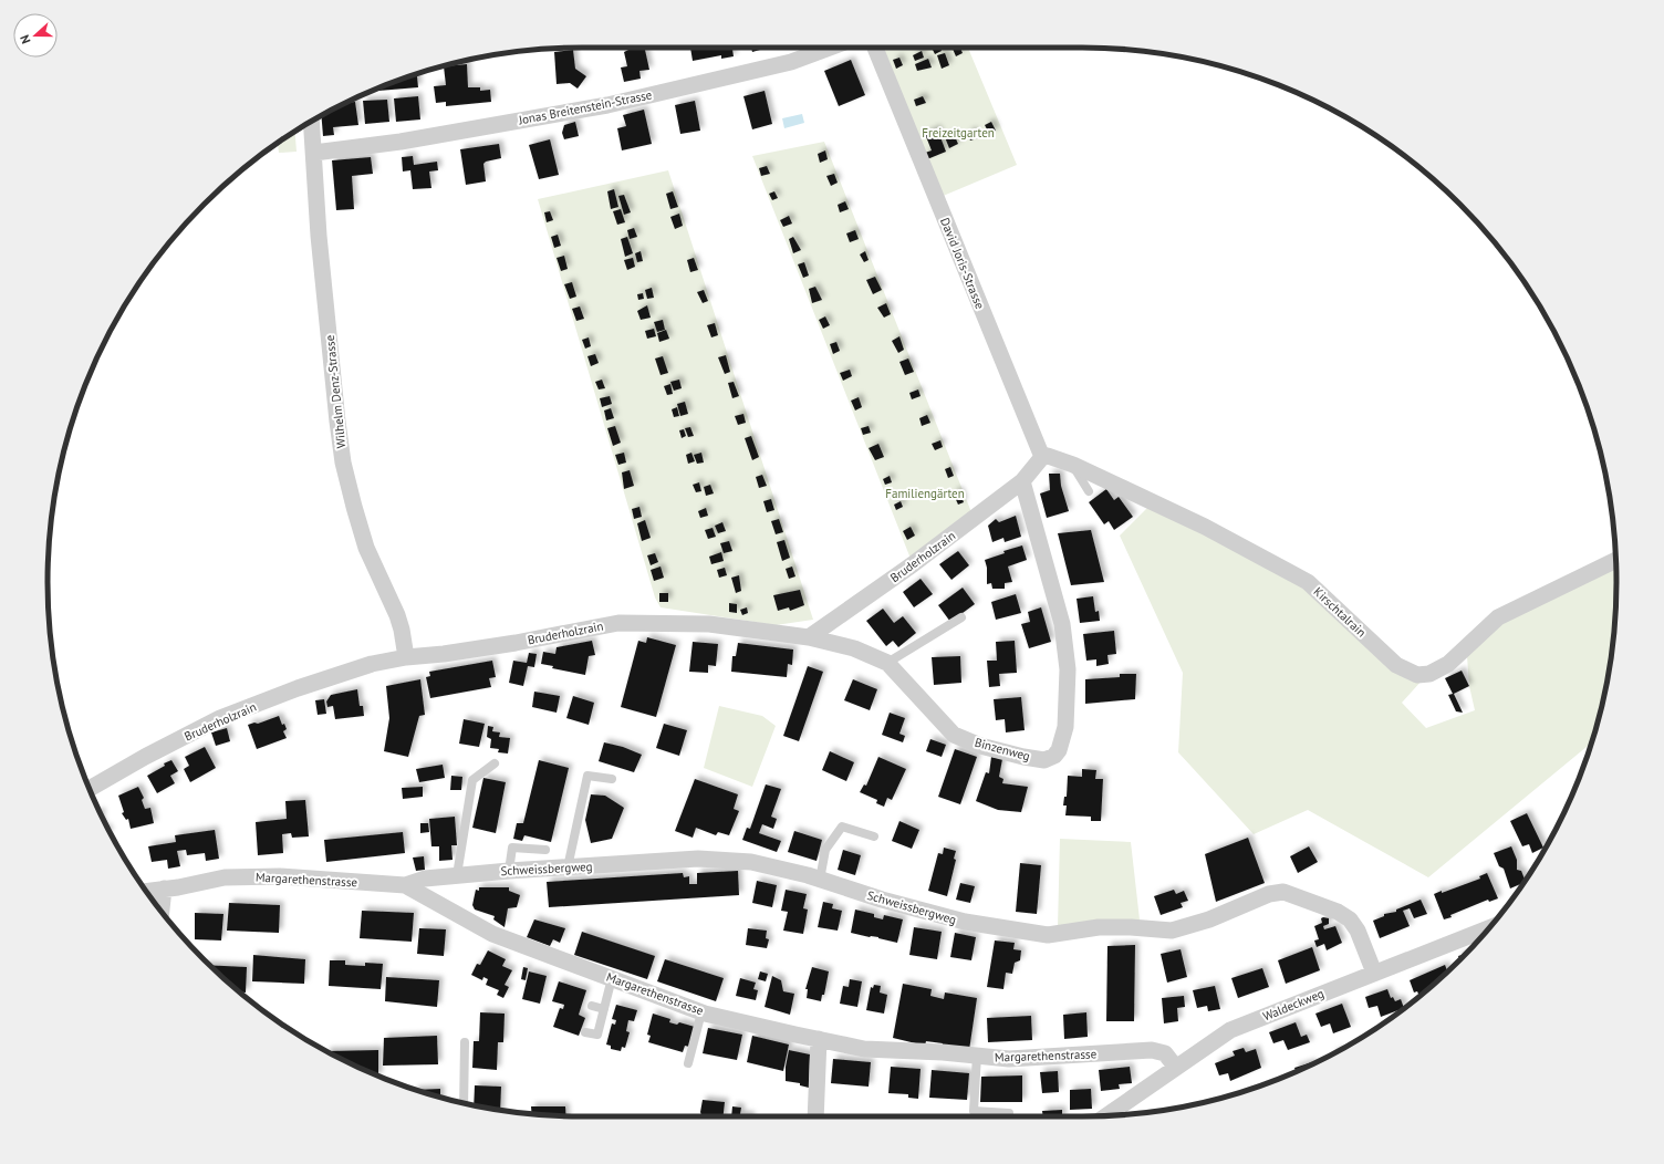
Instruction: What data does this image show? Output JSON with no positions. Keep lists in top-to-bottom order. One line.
{"streets":{"street":["Jonas Breitenstein-Strasse","David Joris-Strasse","Wilhelm Denz-Strasse","Bruderholzrain","Kirschtalrain","Binzenweg","Schweissbergweg","Margarethenstrasse","Waldeckweg"]},"crossings":[["Jonas Breitenstein-Strasse","Wilhelm Denz-Strasse"],["David Joris-Strasse","Kirschtalrain"],["Wilhelm Denz-Strasse","Bruderholzrain"],["Bruderholzrain","Binzenweg"],["Schweissbergweg","Margarethenstrasse"],["Schweissbergweg","Waldeckweg"],["Margarethenstrasse","Waldeckweg"]],"parks":["Freizeitgarten","Familiengärten"],"north":"left"}
